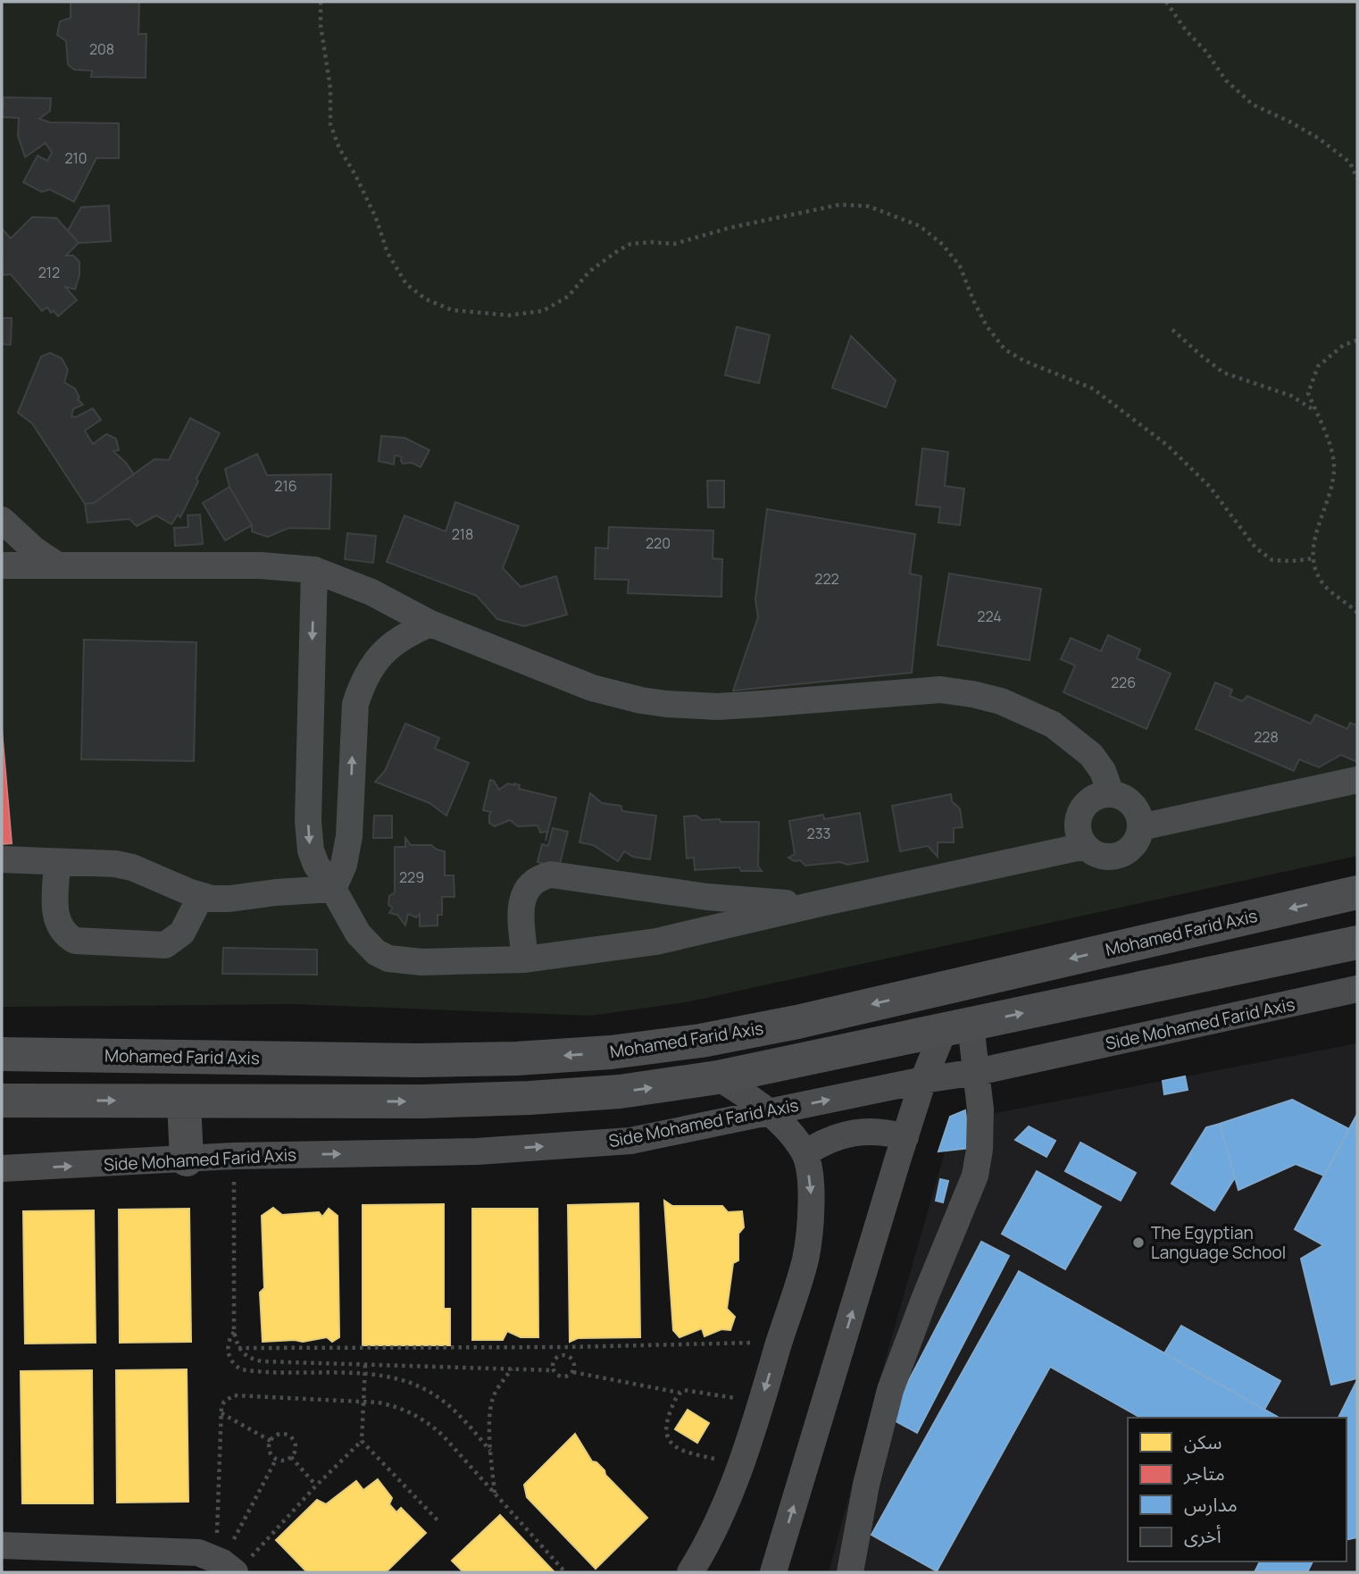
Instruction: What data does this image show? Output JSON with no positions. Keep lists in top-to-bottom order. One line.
{"streets":{"main road":["Mohamed Farid Axis"],"street":["Side Mohamed Farid Axis"]},"places":["The Egyptian Language School"],"house_numbers":["208","210","212","216","218","220","222","224","226","228","233","229"],"legend":["سكن","متاجر","مدارس","أخرى"]}
